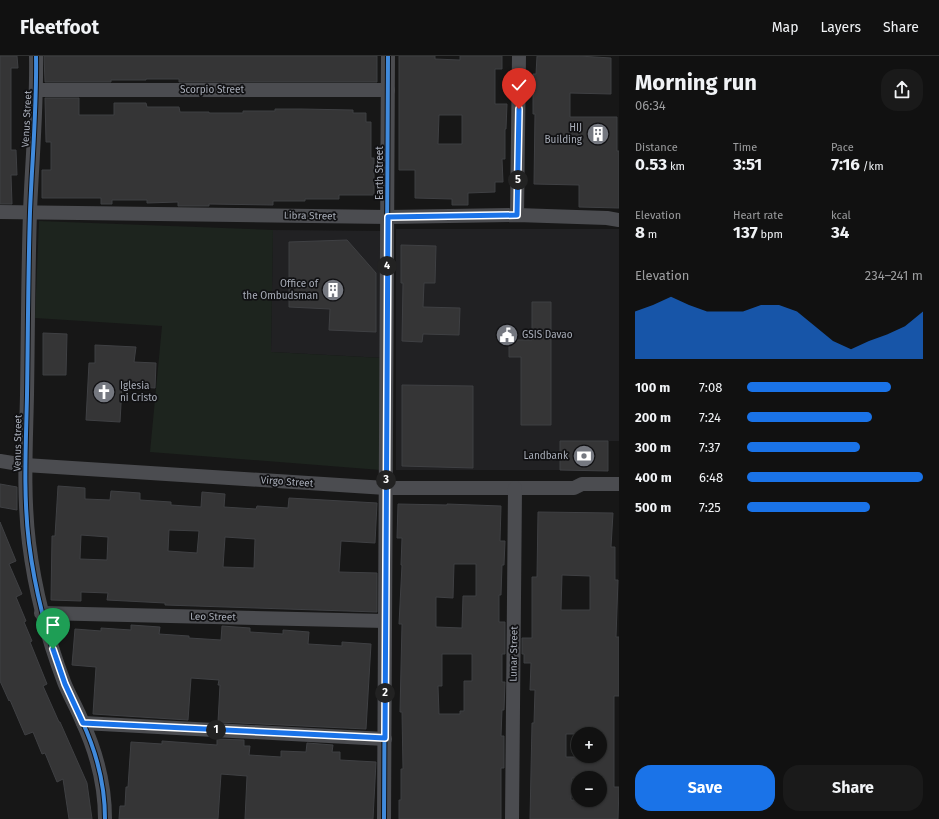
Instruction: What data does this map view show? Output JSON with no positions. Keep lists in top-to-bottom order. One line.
{"streets":{"street":["Scorpio Street","Venus Street","Earth Street","Libra Street","Virgo Street","Leo Street","Lunar Street"]},"crossings":[["Scorpio Street","Venus Street"],["Scorpio Street","Earth Street"],["Venus Street","Libra Street"],["Venus Street","Virgo Street"],["Venus Street","Leo Street"],["Earth Street","Libra Street"],["Earth Street","Virgo Street"],["Earth Street","Leo Street"],["Virgo Street","Lunar Street"]],"places":{"building":["HIJ Building","Office of the Ombudsman"],"public building":["GSIS Davao"],"church":["Iglesia ni Cristo"],"bank":["Landbank"]},"page":{"header":"Fleetfoot","nav":["Map","Layers","Share"],"heading":["Morning run","06:34"],"stats":[["Distance","0.53 km"],["Time","3:51"],["Pace","7:16 /km"],["Elevation","8 m"],["Heart rate","137 bpm"],["kcal","34"]],"pins":["5","4","3","2","1"],"chart":["Elevation","234–241 m"],"list":[{"name":"100 m","note":"7:08"},{"name":"200 m","note":"7:24"},{"name":"300 m","note":"7:37"},{"name":"400 m","note":"6:48"},{"name":"500 m","note":"7:25"}],"map_buttons":["+","−"],"buttons":["Save","Share"]}}
